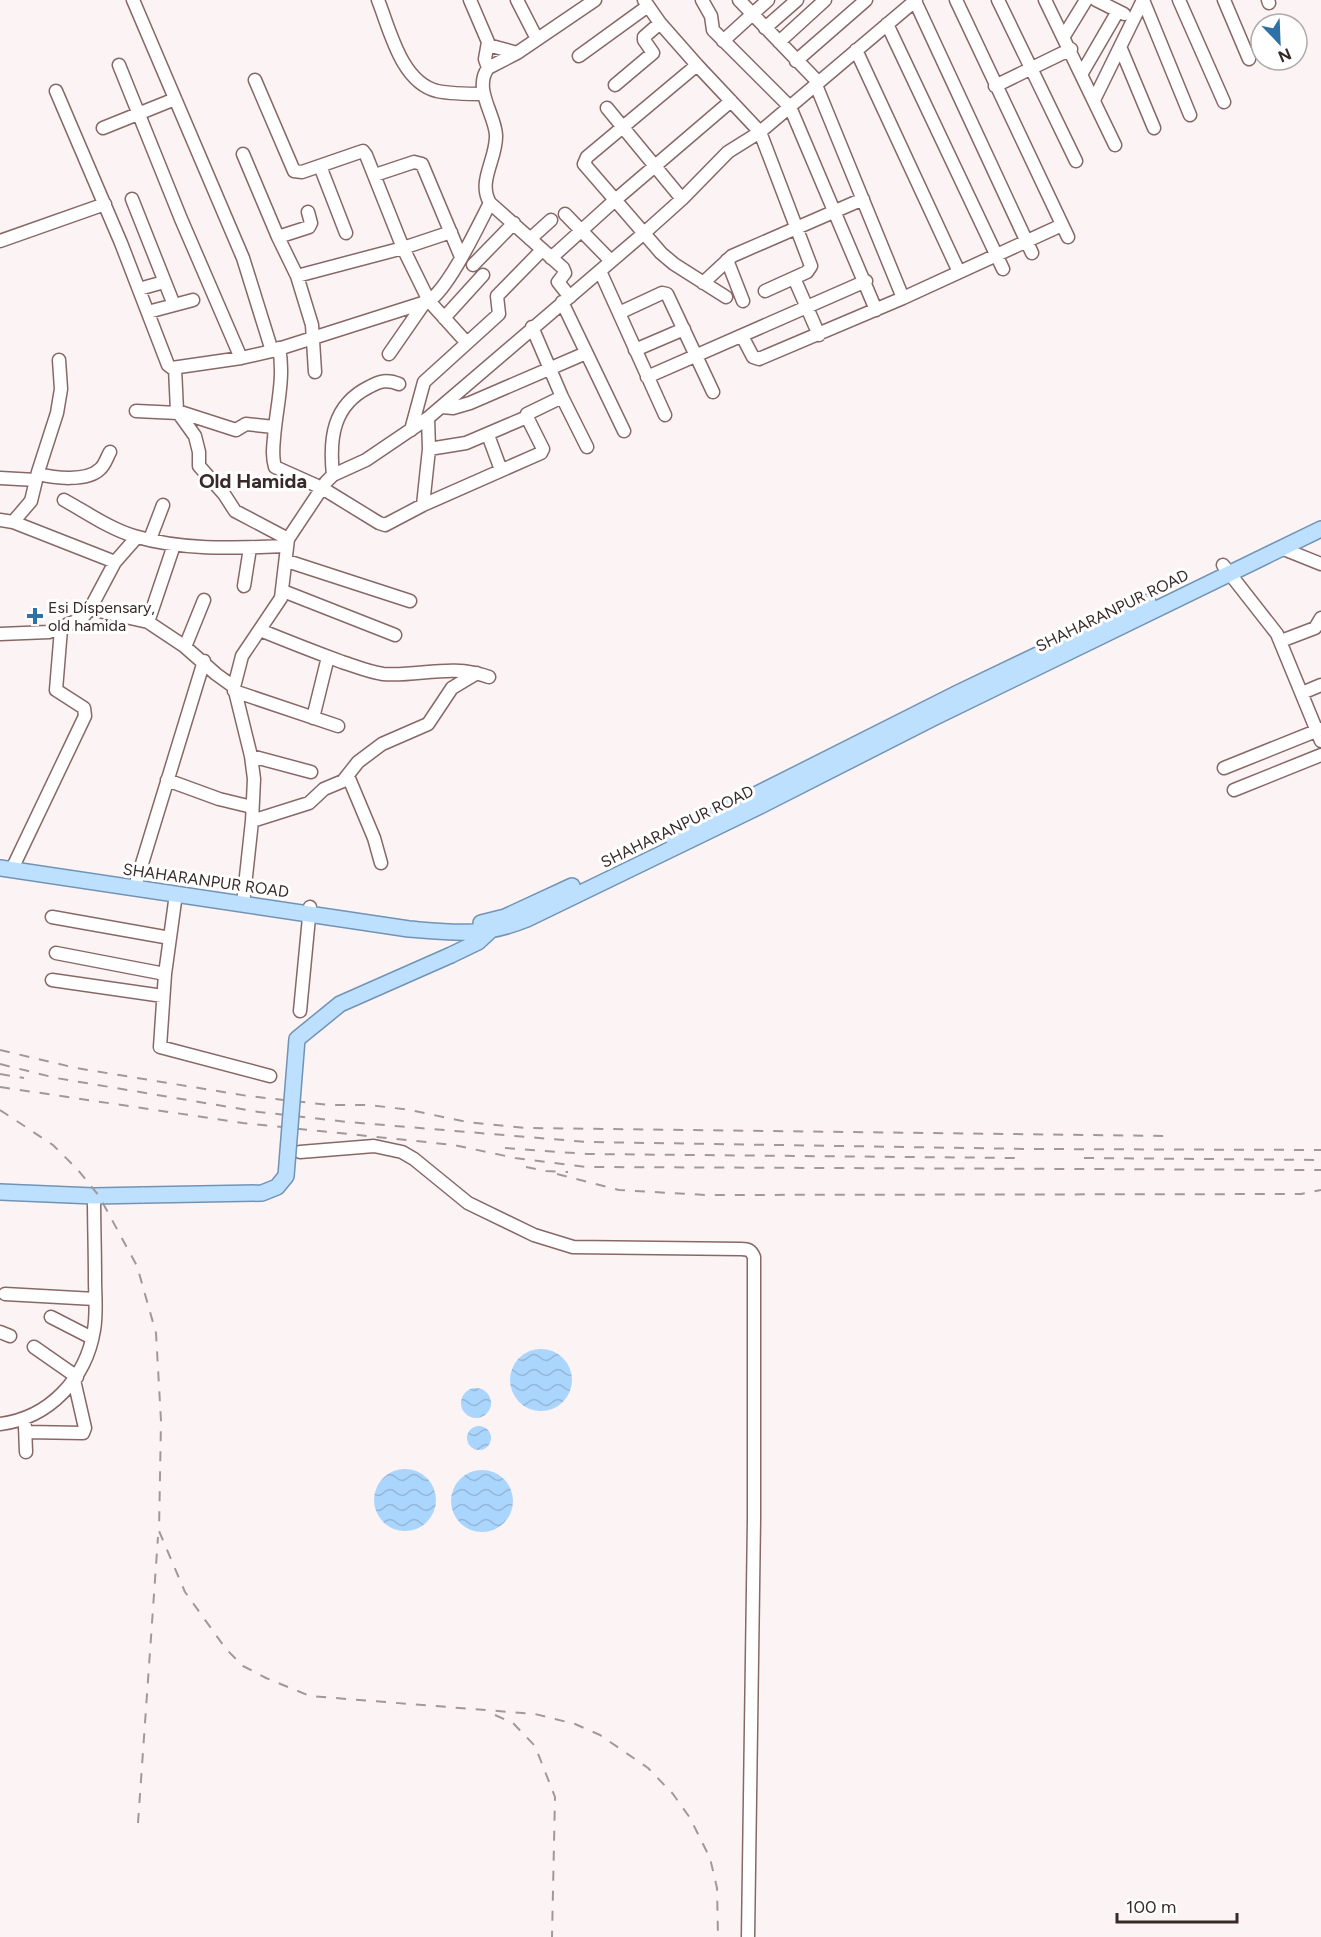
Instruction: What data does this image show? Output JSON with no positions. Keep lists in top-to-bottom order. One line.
{"streets":{"main road":["SHAHARANPUR ROAD"]},"districts":["Old Hamida"],"places":{"health":["Esi Dispensary, old hamida"]},"scale_bar":"100 m","north":"bottom right"}
